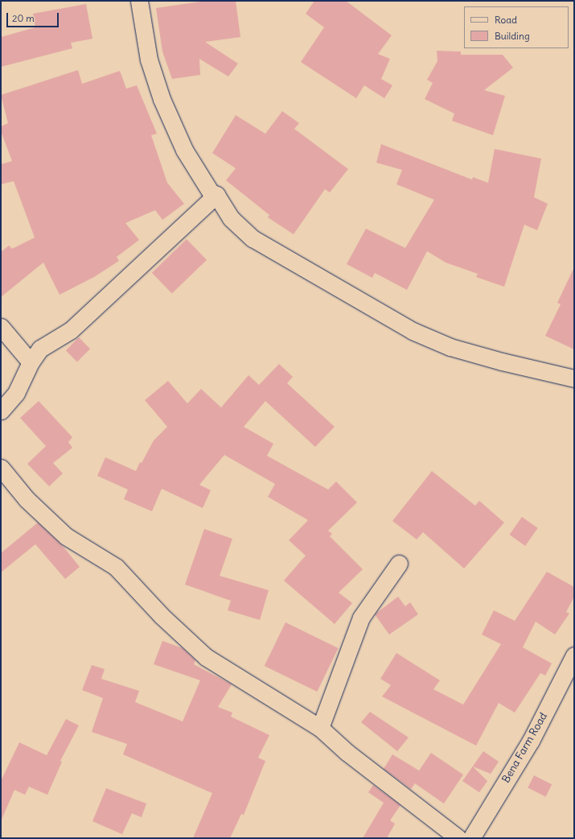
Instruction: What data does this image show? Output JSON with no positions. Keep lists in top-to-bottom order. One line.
{"streets":{"street":["Bena Farm Road"]},"legend":["Road","Building"],"scale_bar":"20 m"}
